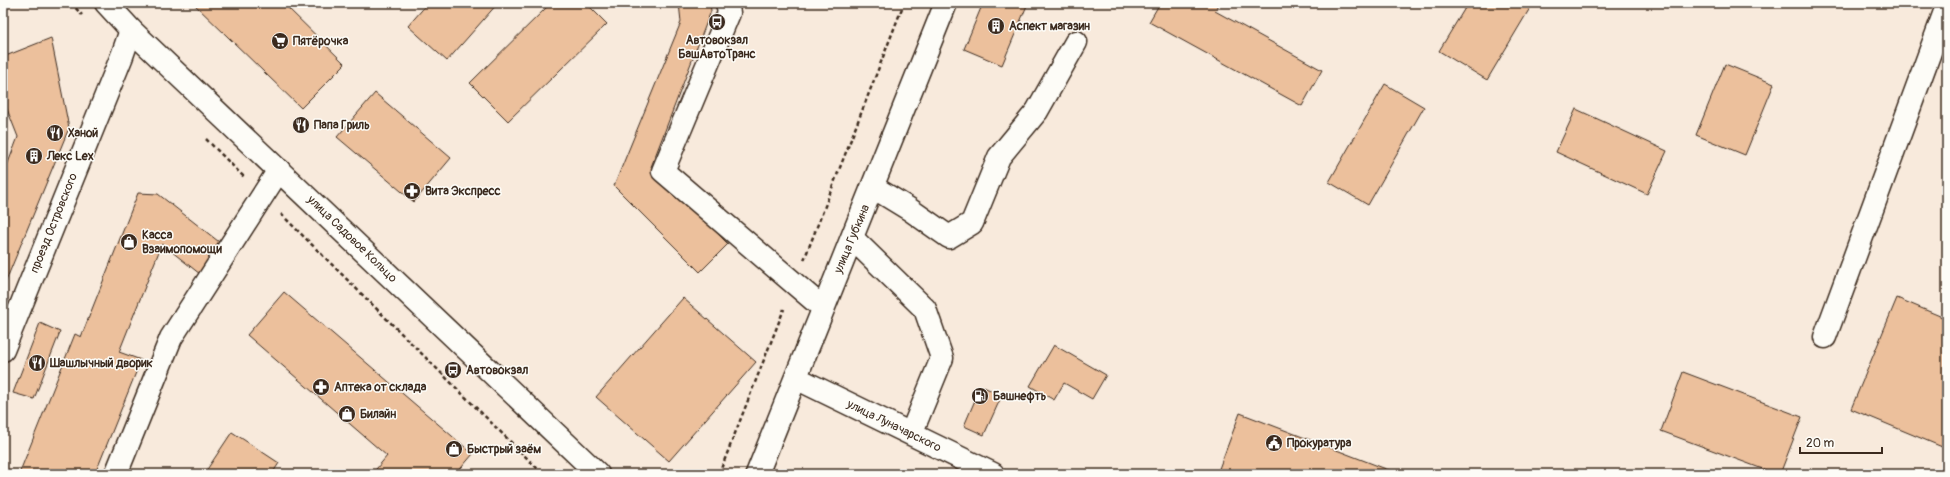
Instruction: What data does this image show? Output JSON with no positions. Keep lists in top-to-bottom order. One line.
{"streets":{"street":["проезд Островского","улица Садовое Кольцо","улица Губкина","улица Луначарского"]},"crossings":[["проезд Островского","улица Садовое Кольцо"],["улица Губкина","улица Луначарского"]],"places":{"bus stop":["Автовокзал БашАвтоТранс","Автовокзал"],"building":["Аспект магазин","Лекс Lex"],"supermarket":["Пятёрочка"],"restaurant":["Папа Гриль","Ханой","Шашлычный дворик"],"pharmacy":["Вита Экспресс","Аптека от склада"],"shop":["Касса Взаимопомощи","Билайн","Быстрый заём"],"fuel station":["Башнефть"],"public building":["Прокуратура"]},"scale_bar":"20 m"}
